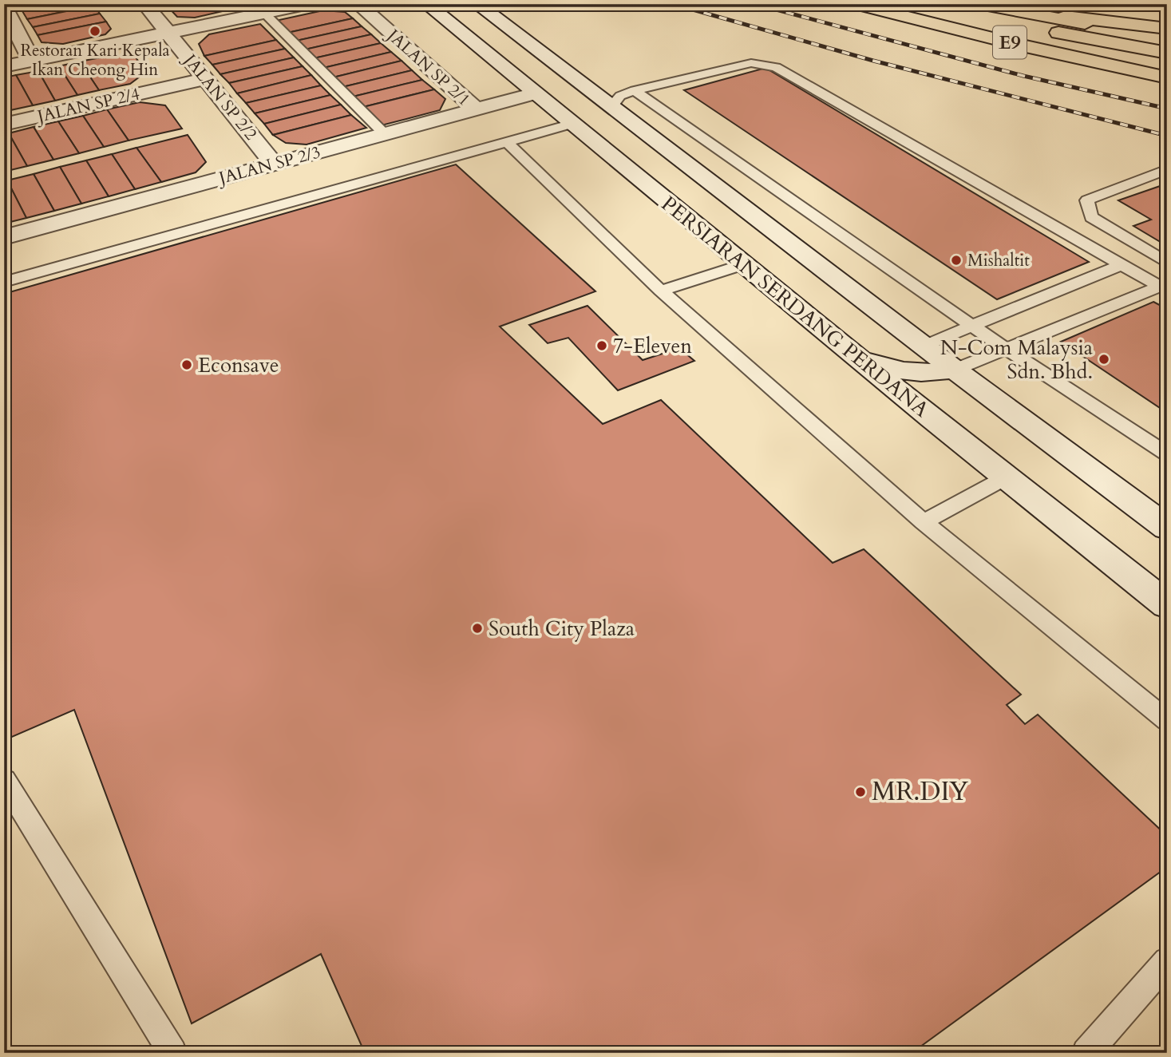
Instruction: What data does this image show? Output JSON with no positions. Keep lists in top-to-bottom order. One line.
{"streets":{"highway":["E9"],"main road":["JALAN SP 2/1","JALAN SP 2/2","JALAN SP 2/4","JALAN SP 2/3","PERSIARAN SERDANG PERDANA"]},"crossings":[["JALAN SP 2/1","JALAN SP 2/3"],["JALAN SP 2/2","JALAN SP 2/4"],["JALAN SP 2/2","JALAN SP 2/3"],["JALAN SP 2/3","PERSIARAN SERDANG PERDANA"]],"places":["Restoran Kari Kepala Ikan Cheong Hin","Mishaltit","7-Eleven","N-Com Malaysia Sdn. Bhd.","Econsave","South City Plaza","MR.DIY"]}
